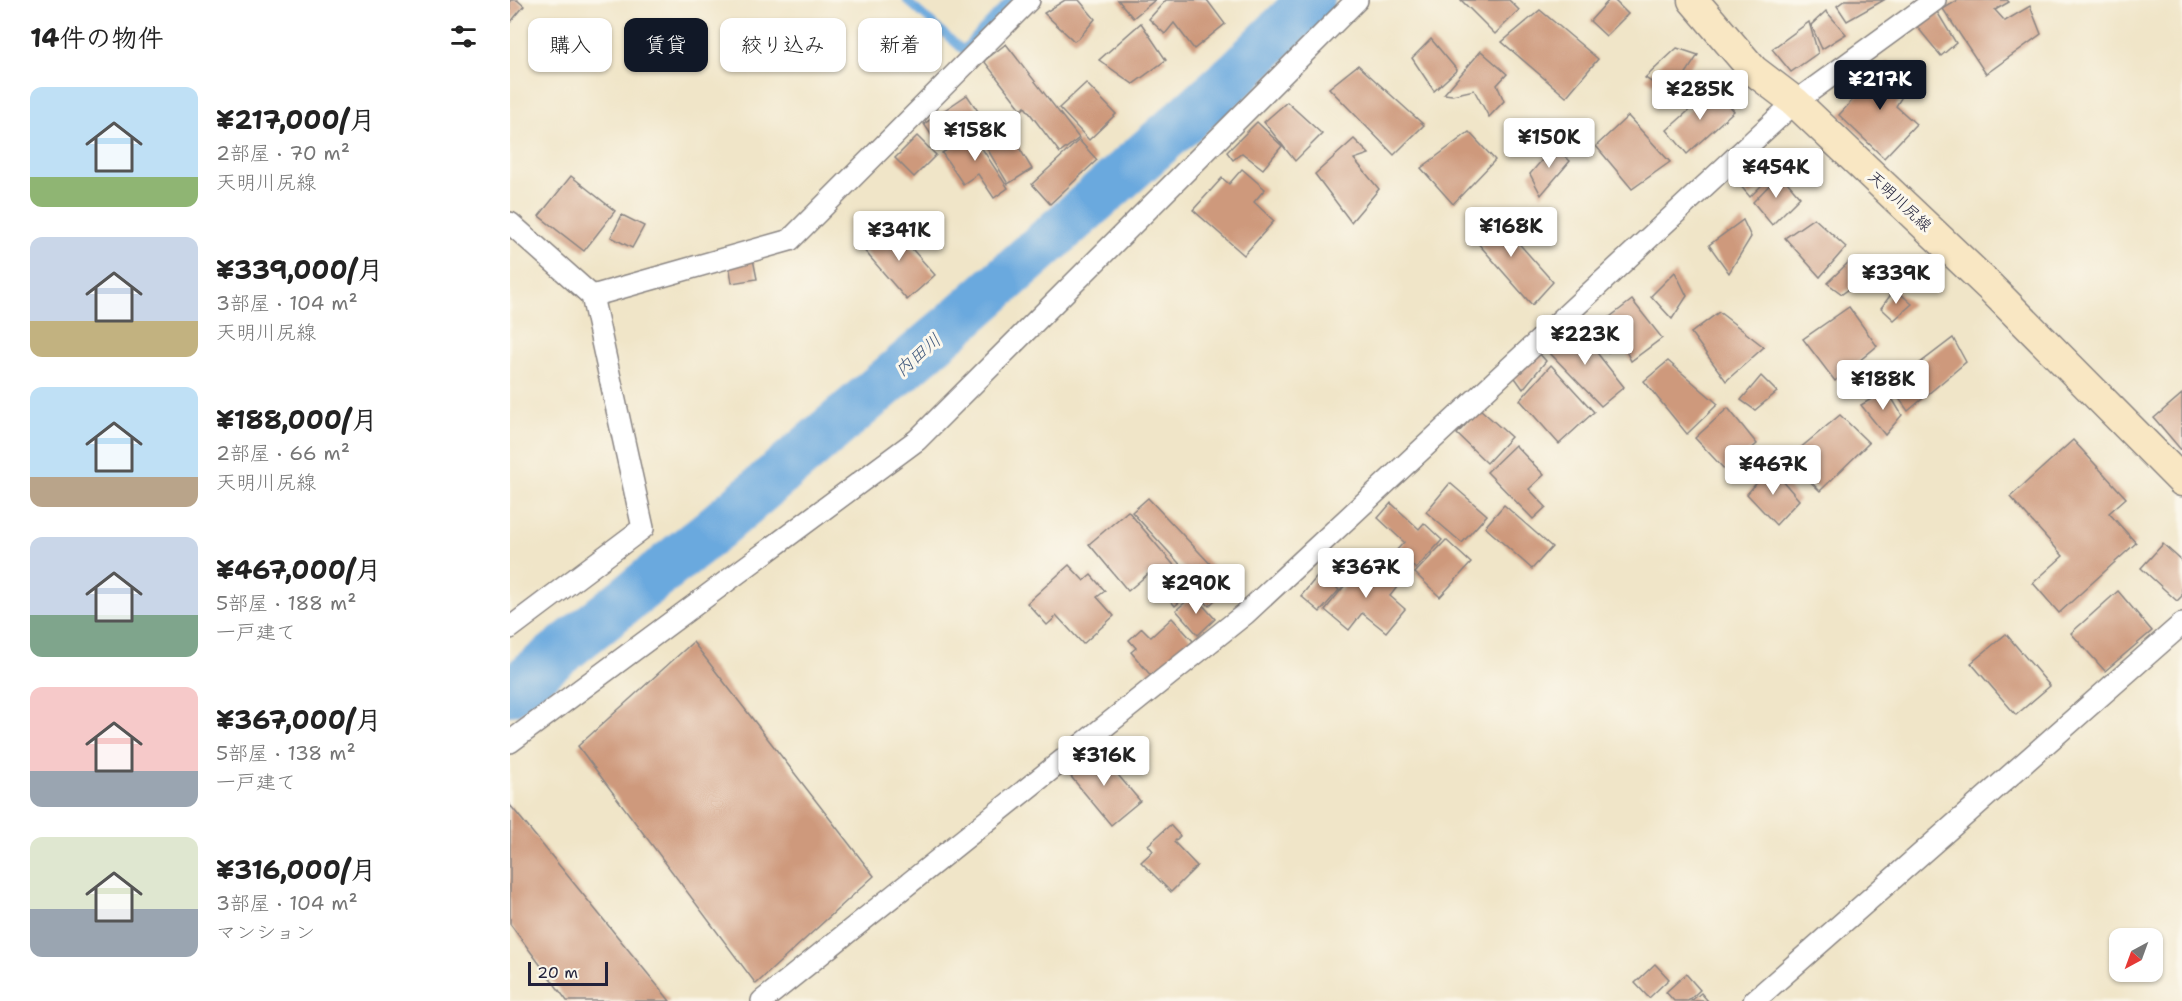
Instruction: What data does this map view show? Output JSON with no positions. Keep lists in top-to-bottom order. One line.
{"streets":{"main road":["天明川尻線"]},"water":["内田川"],"scale_bar":"20 m","north":"bottom left","page":{"heading":"14件の物件","chip":["購入","賃貸","絞り込み","新着"],"price":["¥217K","¥285K","¥158K","¥150K","¥454K","¥168K","¥341K","¥339K","¥223K","¥188K","¥467K","¥367K","¥290K","¥316K"],"list":[{"name":"¥217,000/月","note":"2部屋 · 70 m² · 天明川尻線"},{"name":"¥339,000/月","note":"3部屋 · 104 m² · 天明川尻線"},{"name":"¥188,000/月","note":"2部屋 · 66 m² · 天明川尻線"},{"name":"¥467,000/月","note":"5部屋 · 188 m² · 一戸建て"},{"name":"¥367,000/月","note":"5部屋 · 138 m² · 一戸建て"},{"name":"¥316,000/月","note":"3部屋 · 104 m² · マンション"}],"scale":"20 m"}}
